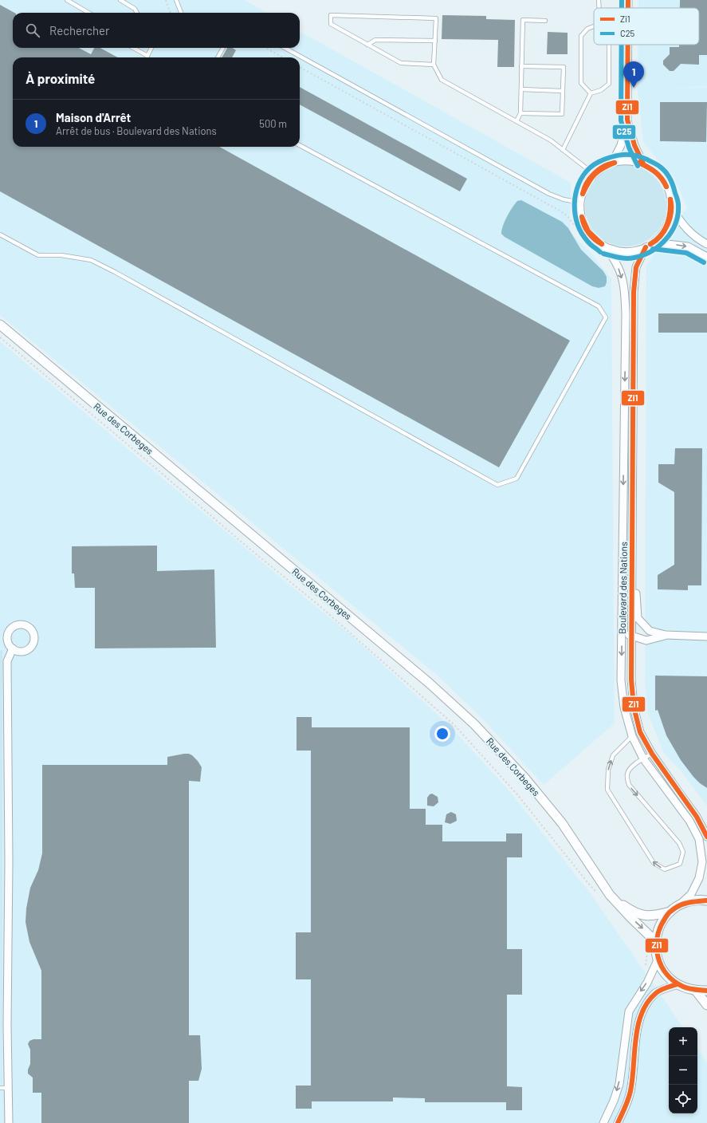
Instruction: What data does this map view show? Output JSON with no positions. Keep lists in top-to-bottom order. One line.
{"streets":{"street":["Rue des Corbeges","Boulevard des Nations"]},"lines":["transit line Zi1","transit line C25"],"legend":["Zi1","C25"],"page":{"search":"Rechercher","heading":"À proximité","pins":"1","list":[{"mark":"1","name":"Maison d'Arrêt","note":"Arrêt de bus · Boulevard des Nations","value":"500 m"}],"map_buttons":["+","−"]}}
